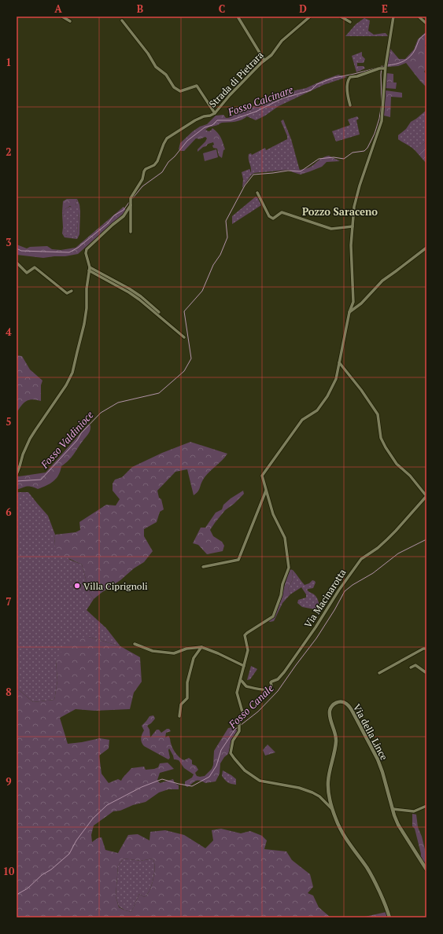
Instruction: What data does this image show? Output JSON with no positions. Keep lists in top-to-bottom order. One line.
{"streets":{"street":["Strada di Pietrara","Via Macinarotta","Via della Lince"]},"districts":["Pozzo Saraceno"],"water":["Fosso Calcinare","Fosso Valdinioce","Fosso Canale"],"places":["Villa Ciprignoli"],"grid":{"columns":["A","B","C","D","E"],"rows":["1","2","3","4","5","6","7","8","9","10"]}}
